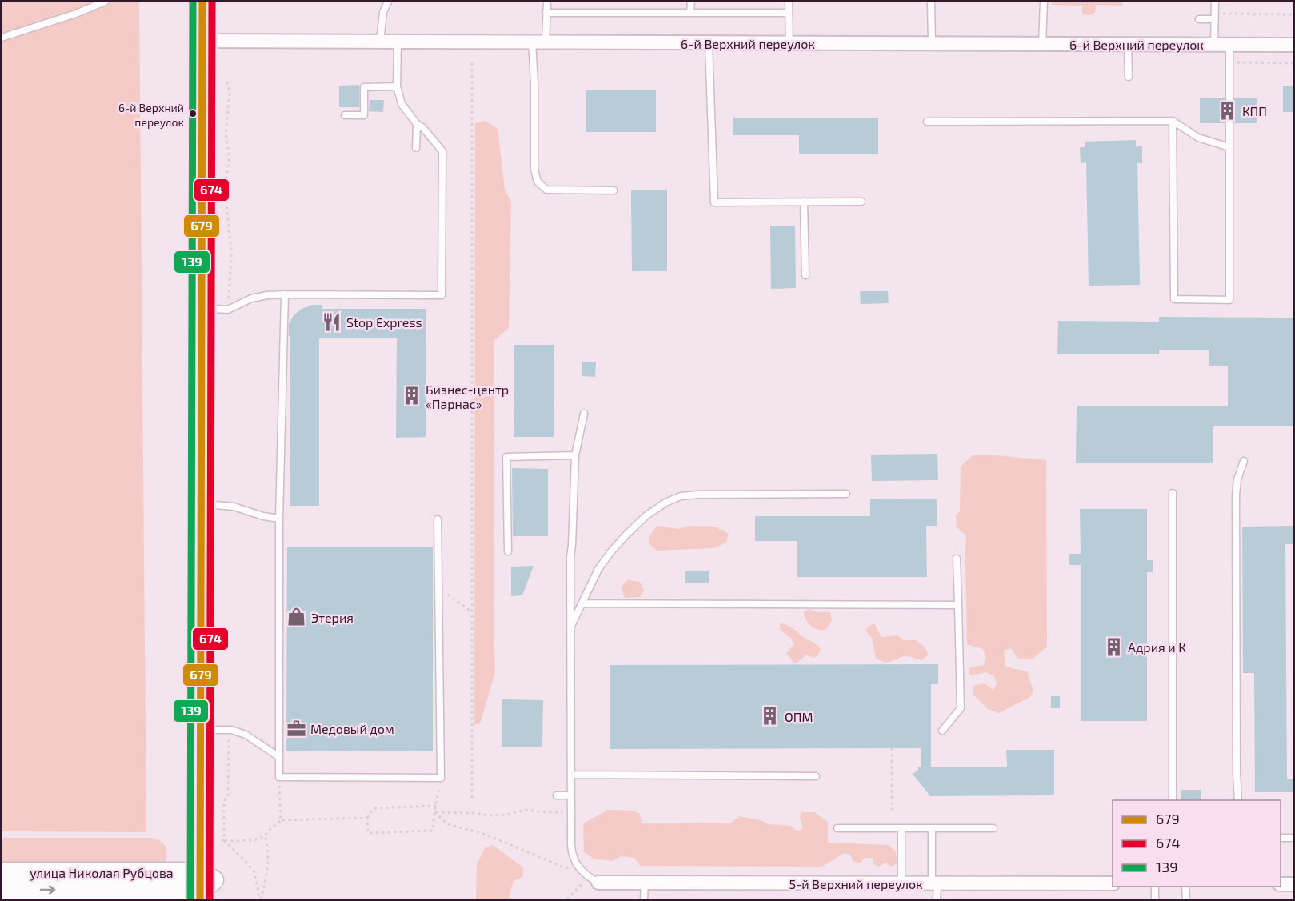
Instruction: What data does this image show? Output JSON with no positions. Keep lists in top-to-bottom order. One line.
{"streets":{"street":["6-й Верхний переулок","улица Николая Рубцова","5-й Верхний переулок"]},"places":{"building":["КПП","Бизнес-центр «Парнас»","Адрия и К","ОПМ"],"other":["6-й Верхний переулок"],"restaurant":["Stop Express"],"shop":["Этерия"],"office":["Медовый дом"]},"lines":["transit line 679","transit line 674","transit line 139"],"legend":["679","674","139"]}
